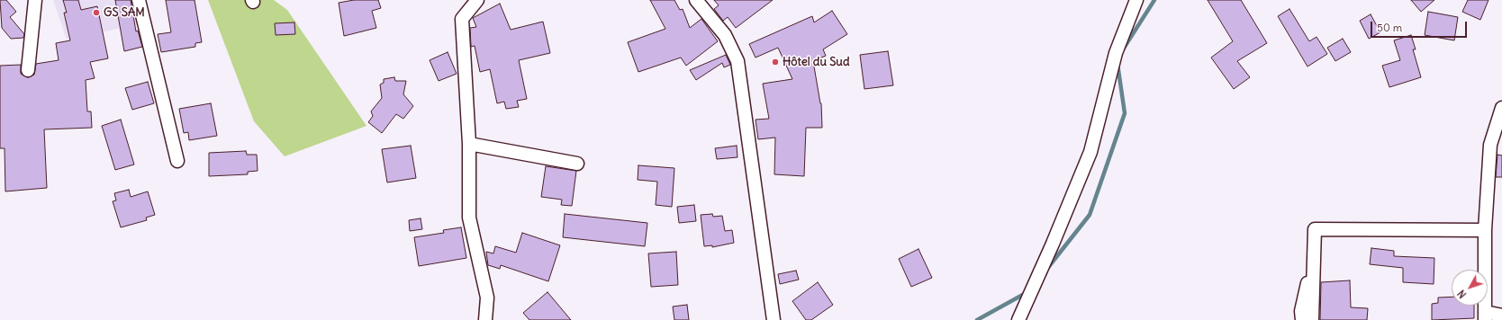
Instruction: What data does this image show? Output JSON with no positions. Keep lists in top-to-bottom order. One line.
{"places":["GS SAM","Hôtel du Sud"],"scale_bar":"50 m","north":"bottom left"}
